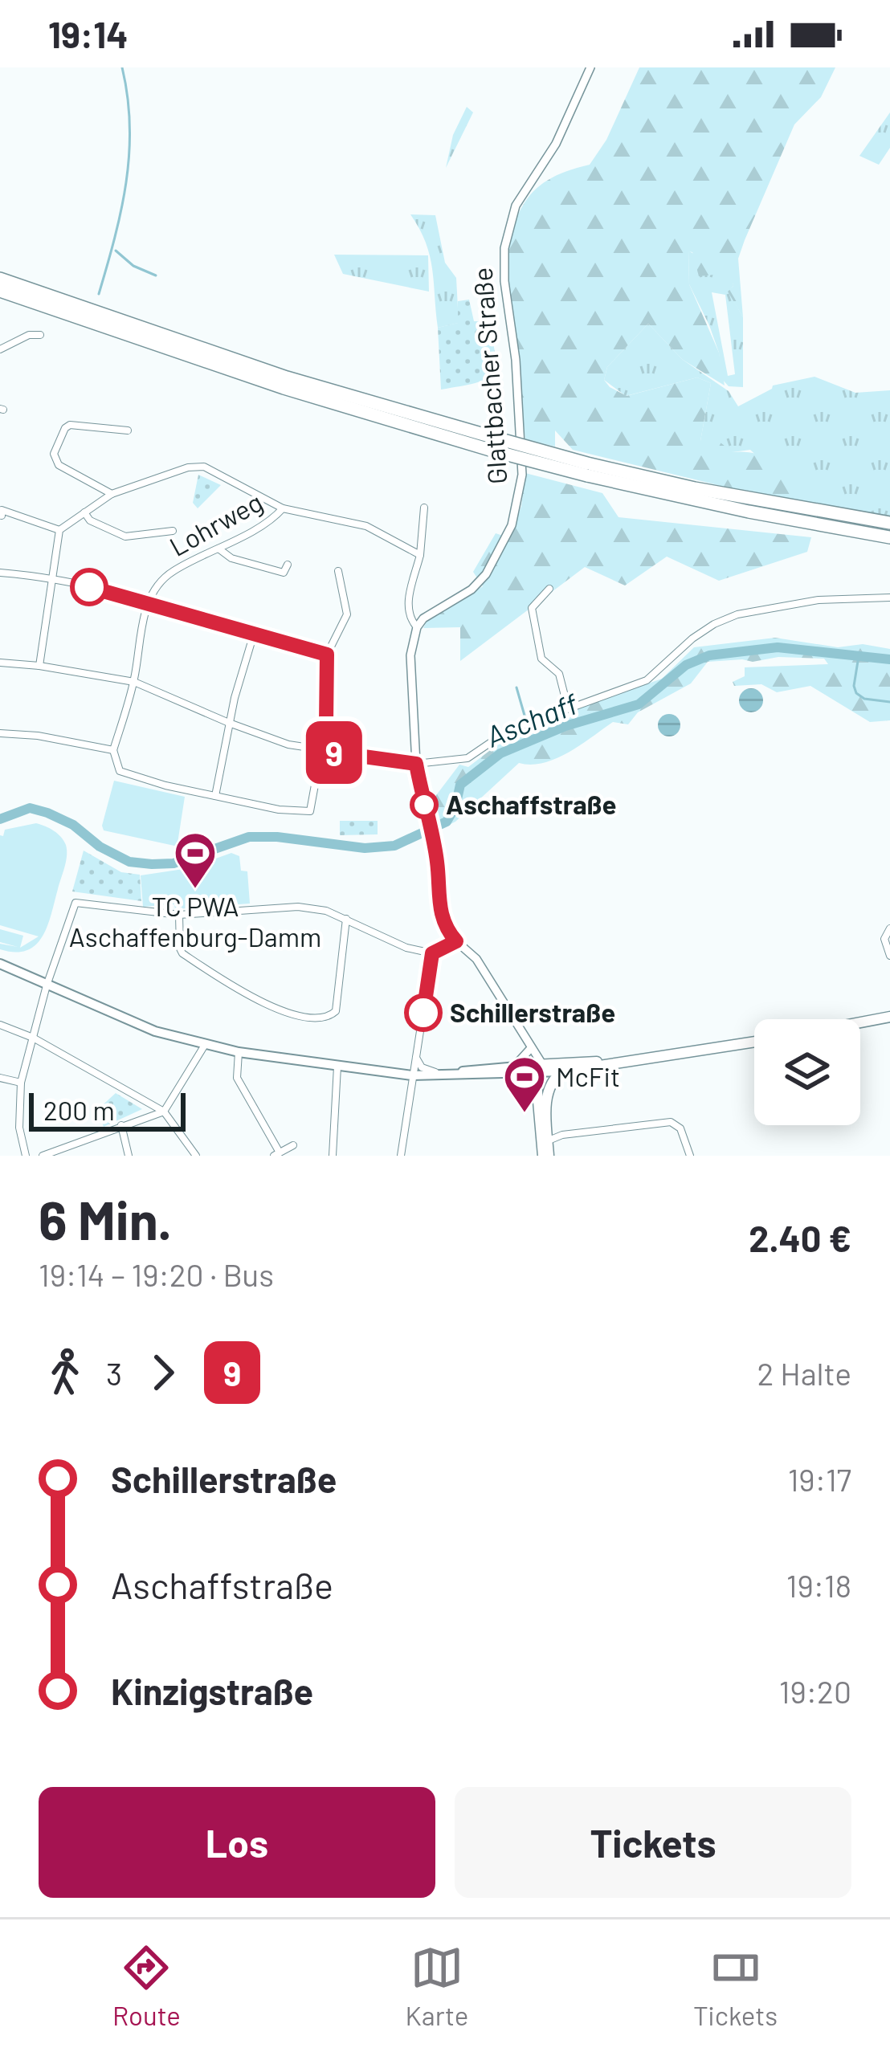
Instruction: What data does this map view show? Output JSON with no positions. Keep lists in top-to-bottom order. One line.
{"streets":{"street":["Glattbacher Straße","Lohrweg"]},"water":["Aschaff"],"places":{"other":["Aschaffstraße","Schillerstraße"],"sports":["TC PWA Aschaffenburg-Damm","McFit"]},"lines":["bus line 9"],"scale_bar":"200 m","page":{"status":"19:14","on_map":"9","scale":"200 m","heading":["6 Min.","19:14 – 19:20 · Bus","2.40 €"],"legs":["3","9","2 Halte"],"list":[{"name":"Schillerstraße","value":"19:17"},{"name":"Aschaffstraße","value":"19:18"},{"name":"Kinzigstraße","value":"19:20"}],"buttons":["Los","Tickets"],"tabs":["Route","Karte","Tickets"]}}
